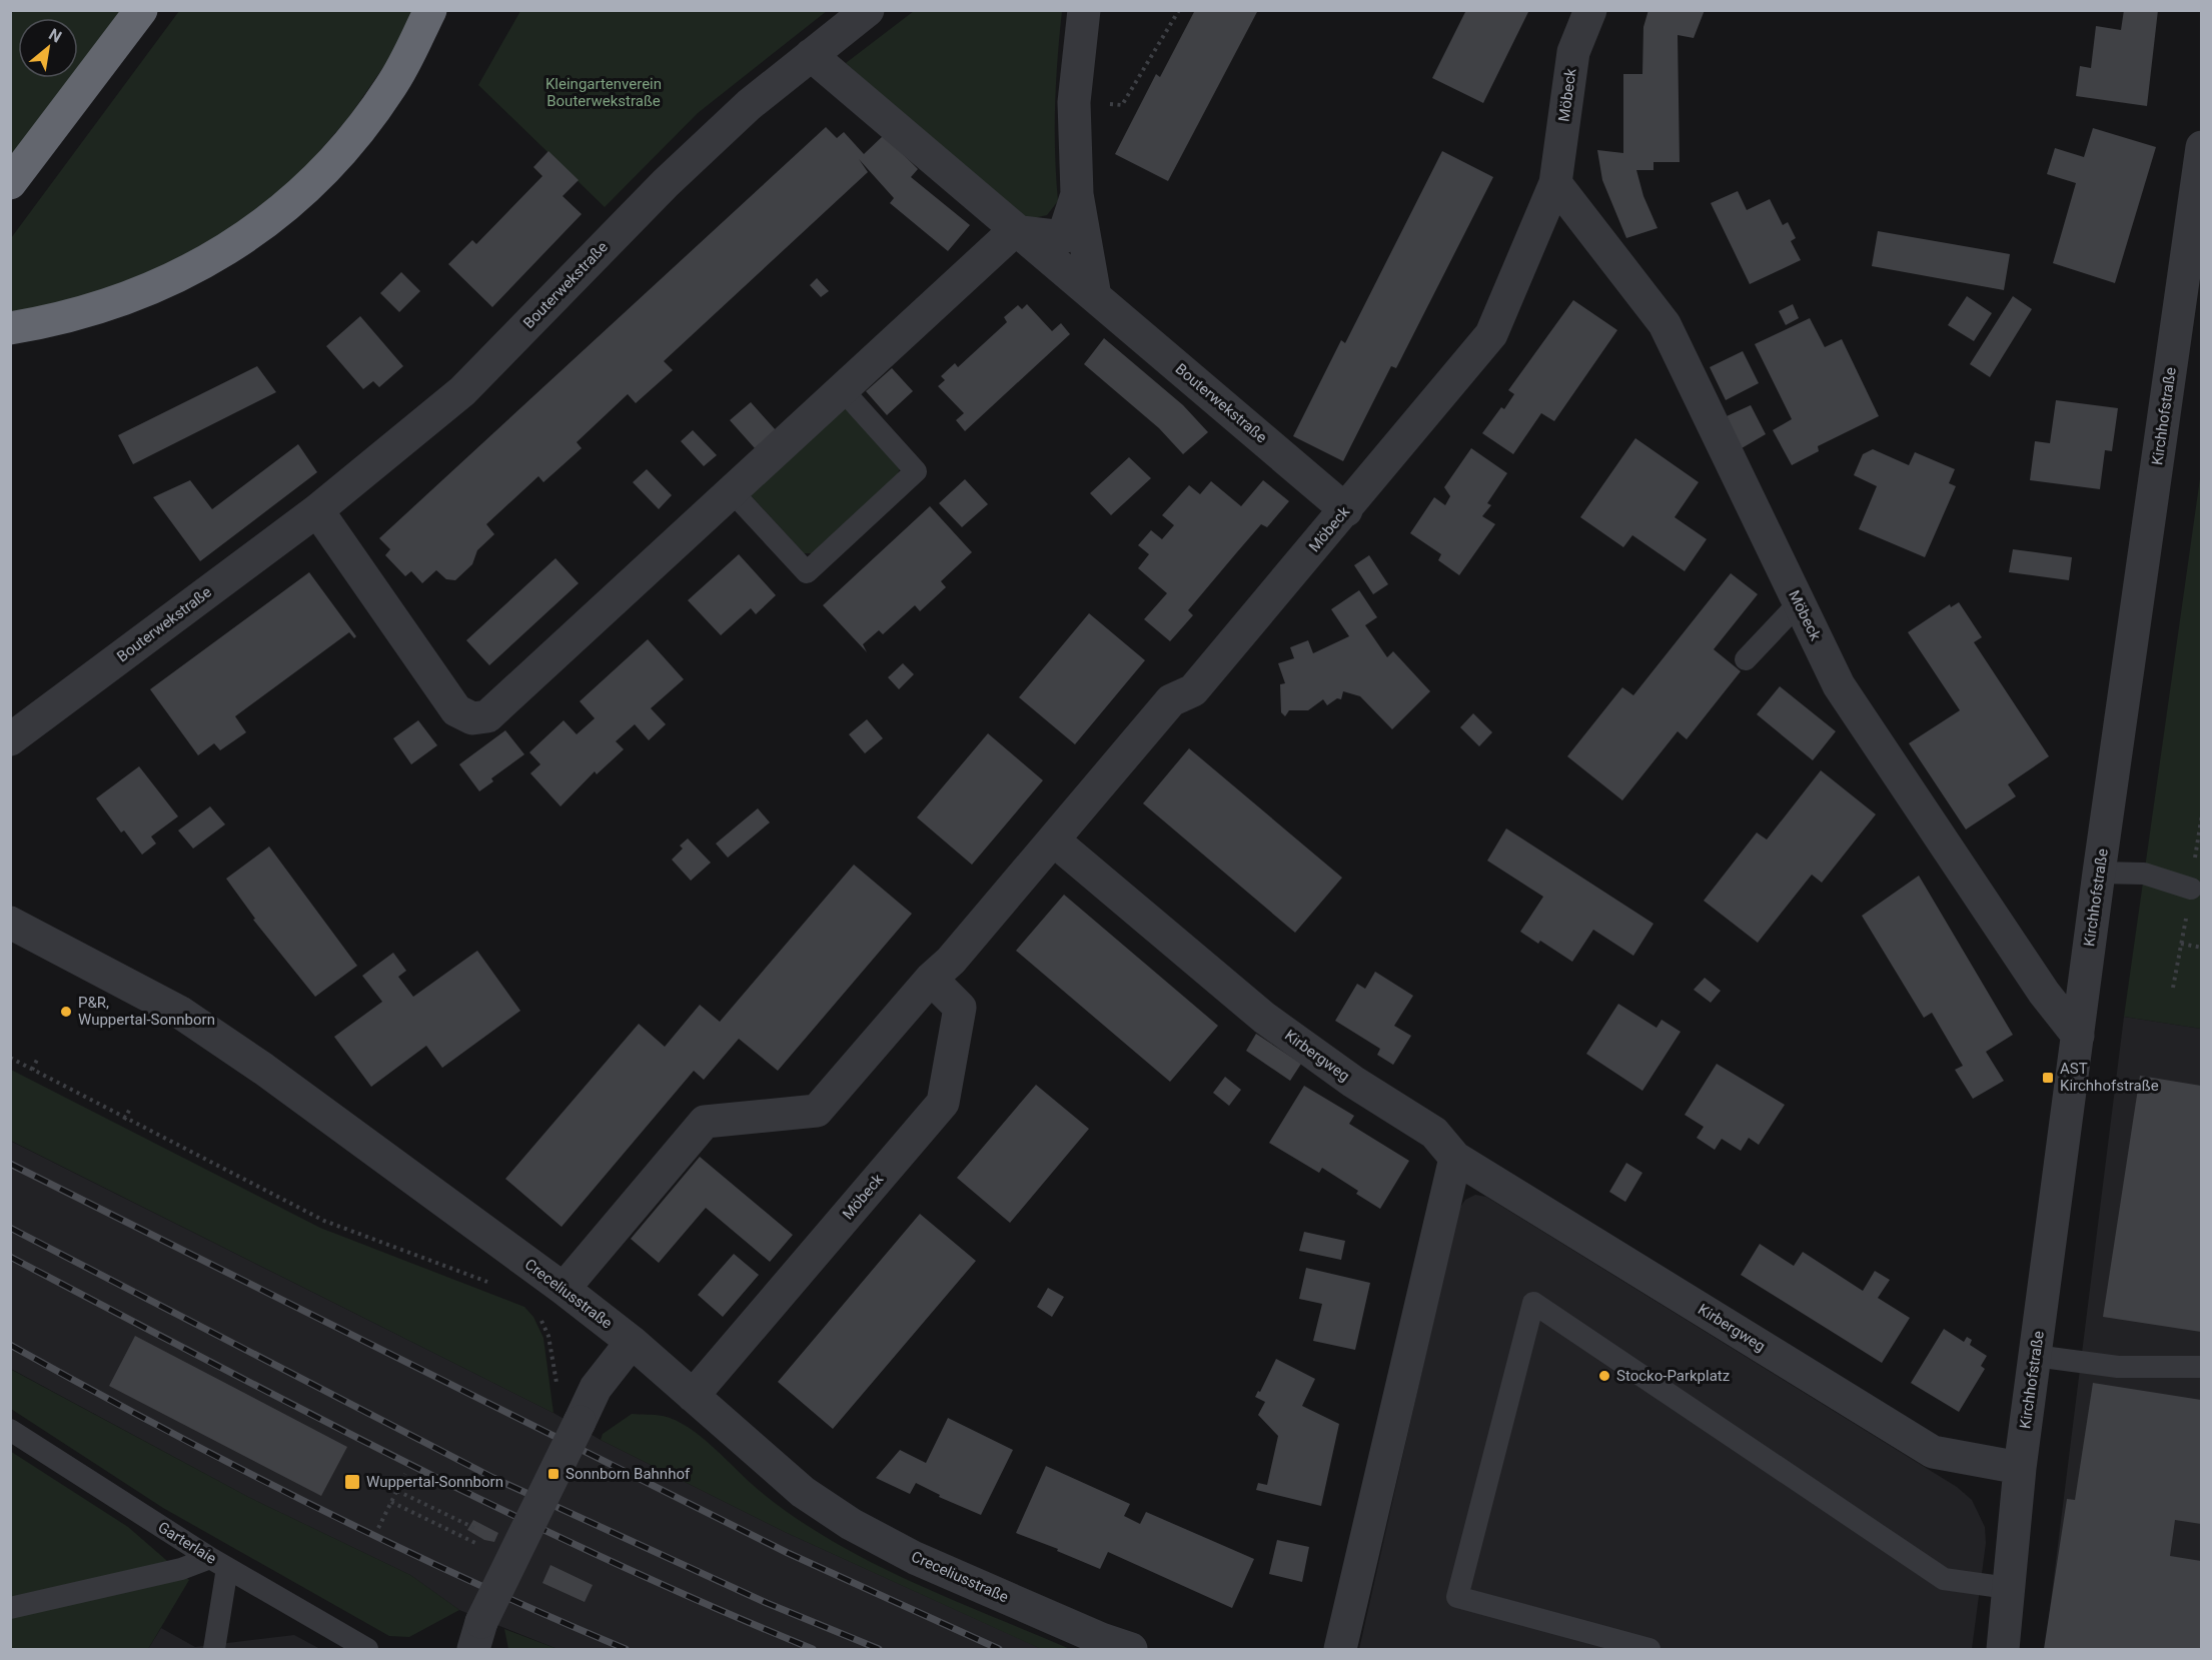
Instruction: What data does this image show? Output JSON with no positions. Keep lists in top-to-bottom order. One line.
{"streets":{"street":["Möbeck","Bouterwekstraße","Kirchhofstraße","Kirbergweg","Creceliusstraße"],"lane":["Garterlaie"]},"crossings":[["Möbeck","Bouterwekstraße"],["Möbeck","Kirchhofstraße"],["Möbeck","Kirbergweg"],["Möbeck","Creceliusstraße"],["Kirchhofstraße","Kirbergweg"]],"parks":["Kleingartenverein Bouterwekstraße"],"places":{"other":["P&R, Wuppertal-Sonnborn","Stocko-Parkplatz"],"transit":["AST Kirchhofstraße","Sonnborn Bahnhof","Wuppertal-Sonnborn"]},"north":"top right"}
